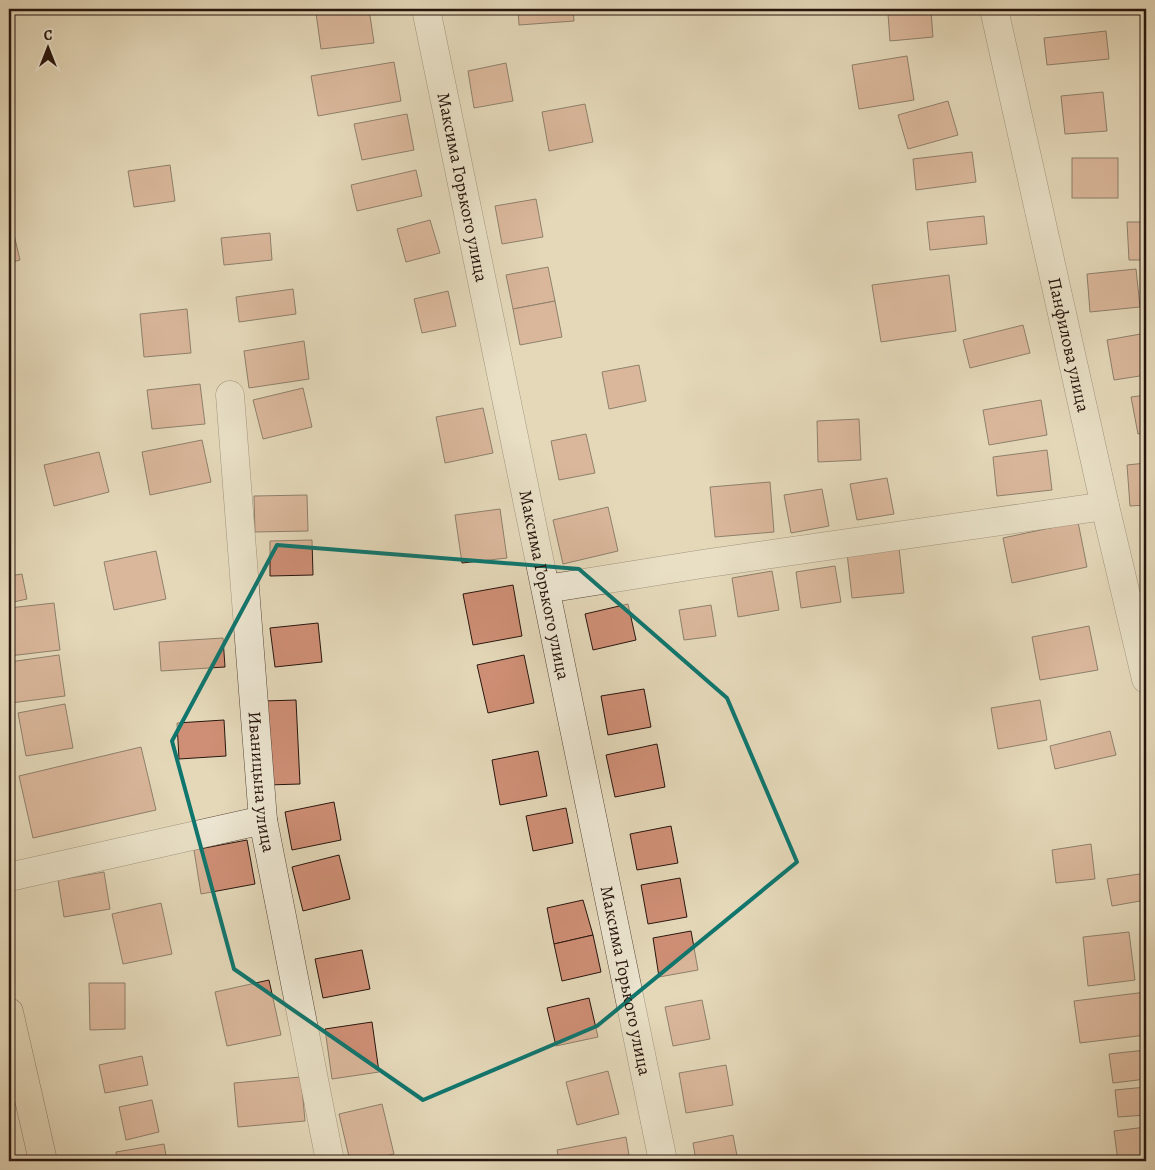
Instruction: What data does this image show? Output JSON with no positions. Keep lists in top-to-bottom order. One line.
{"streets":{"street":["Максима Горького улица","Панфилова улица","Иваницына улица"]},"north":"top"}
